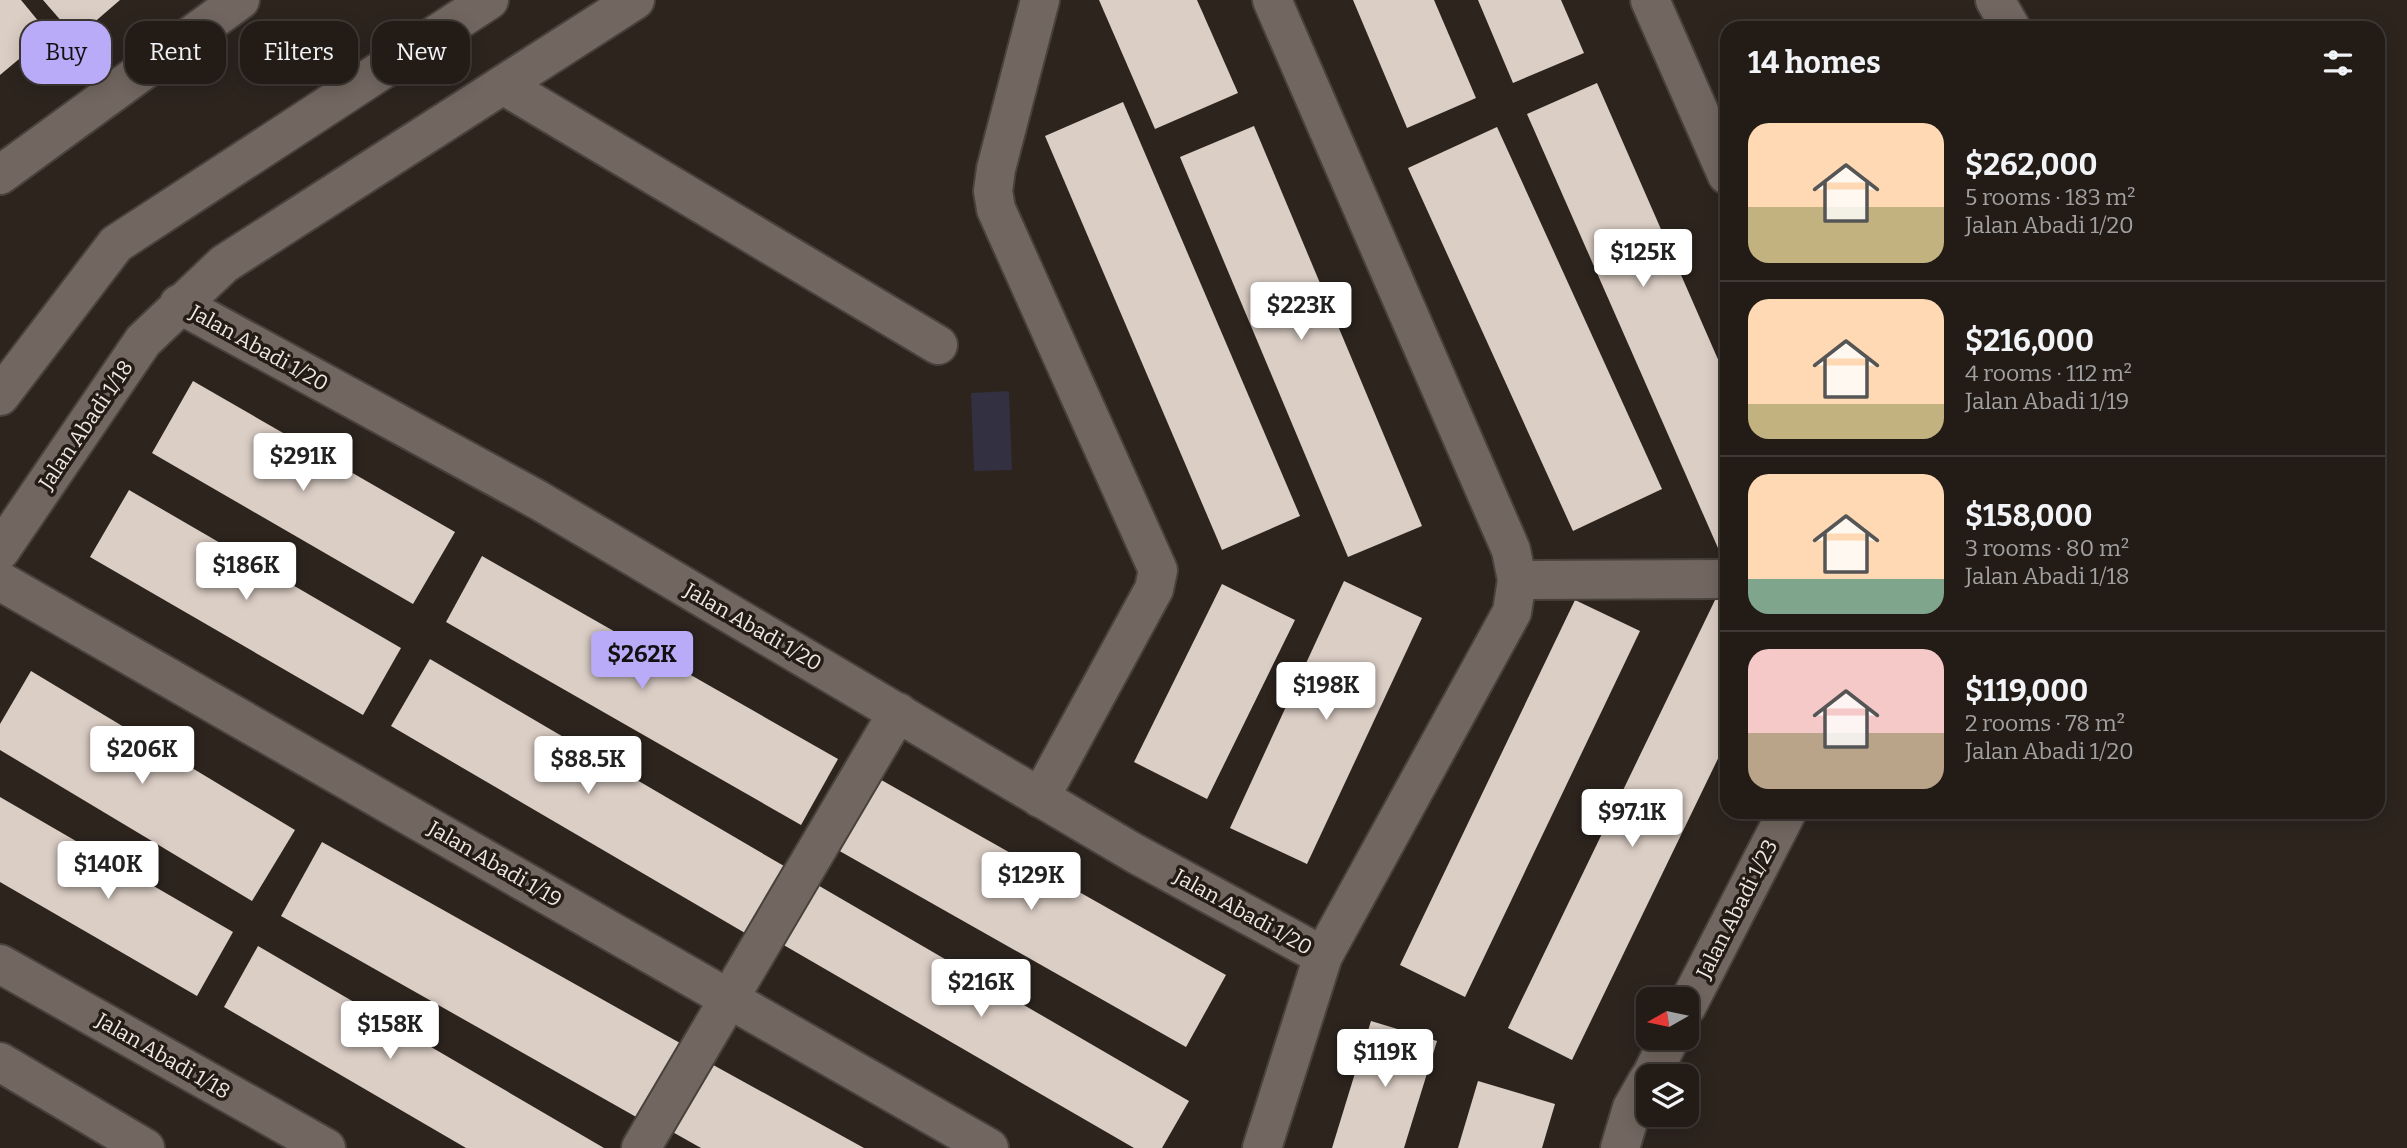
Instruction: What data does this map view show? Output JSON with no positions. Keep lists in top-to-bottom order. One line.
{"streets":{"street":["Jalan Abadi 1/20","Jalan Abadi 1/18","Jalan Abadi 1/19","Jalan Abadi 1/23"]},"crossings":[["Jalan Abadi 1/20","Jalan Abadi 1/18"]],"north":"left","page":{"chip":["Buy","Rent","Filters","New"],"heading":"14 homes","list":[{"name":"$262,000","note":"5 rooms · 183 m² · Jalan Abadi 1/20"},{"name":"$216,000","note":"4 rooms · 112 m² · Jalan Abadi 1/19"},{"name":"$158,000","note":"3 rooms · 80 m² · Jalan Abadi 1/18"},{"name":"$119,000","note":"2 rooms · 78 m² · Jalan Abadi 1/20"}],"price":["$125K","$223K","$291K","$186K","$262K","$198K","$206K","$88.5K","$97.1K","$140K","$129K","$216K","$158K","$119K"]}}
